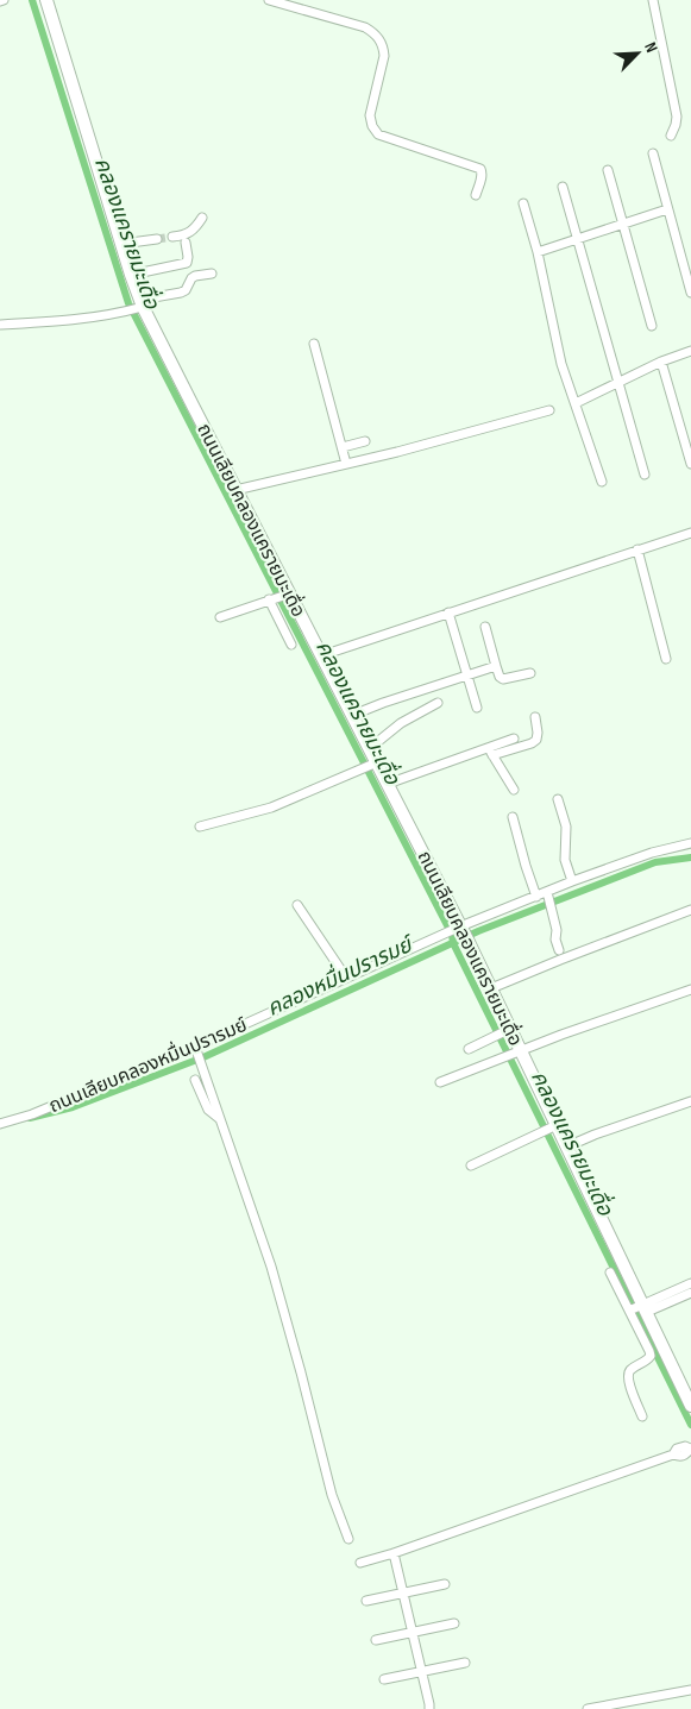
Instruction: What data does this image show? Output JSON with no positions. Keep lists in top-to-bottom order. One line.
{"streets":{"street":["ถนนเลียบคลองแครายมะเดื่อ","ถนนเลียบคลองหมื่นปรารมย์"]},"crossings":[["ถนนเลียบคลองแครายมะเดื่อ","ถนนเลียบคลองหมื่นปรารมย์"]],"water":["คลองแครายมะเดื่อ","คลองหมื่นปรารมย์"],"north":"top right"}
